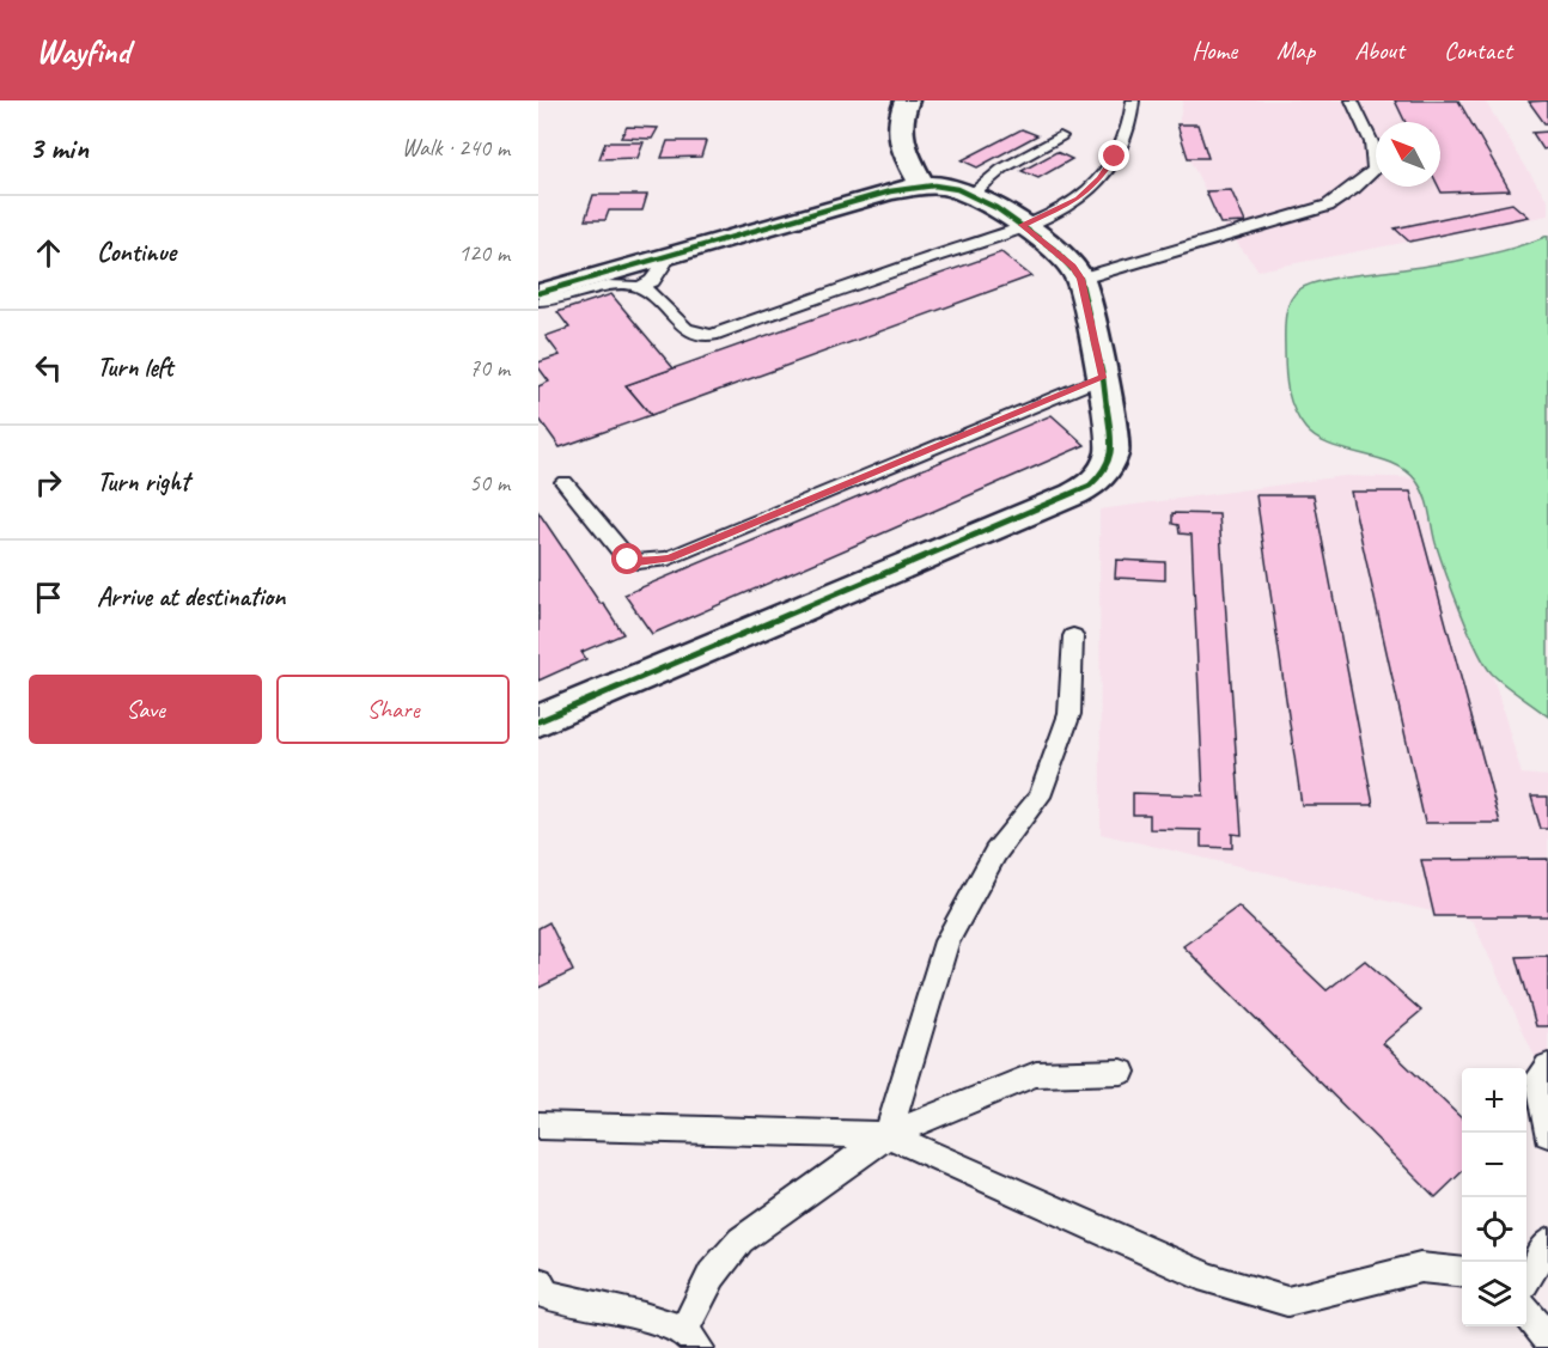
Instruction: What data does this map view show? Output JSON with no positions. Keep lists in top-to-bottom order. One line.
{"north":"top left","page":{"header":"Wayfind","nav":["Home","Map","About","Contact"],"heading":["3 min","Walk · 240 m"],"list":[["Continue","120 m"],["Turn left","70 m"],["Turn right","50 m"],"Arrive at destination"],"buttons":["Save","Share"],"map_buttons":["+","−"]}}
